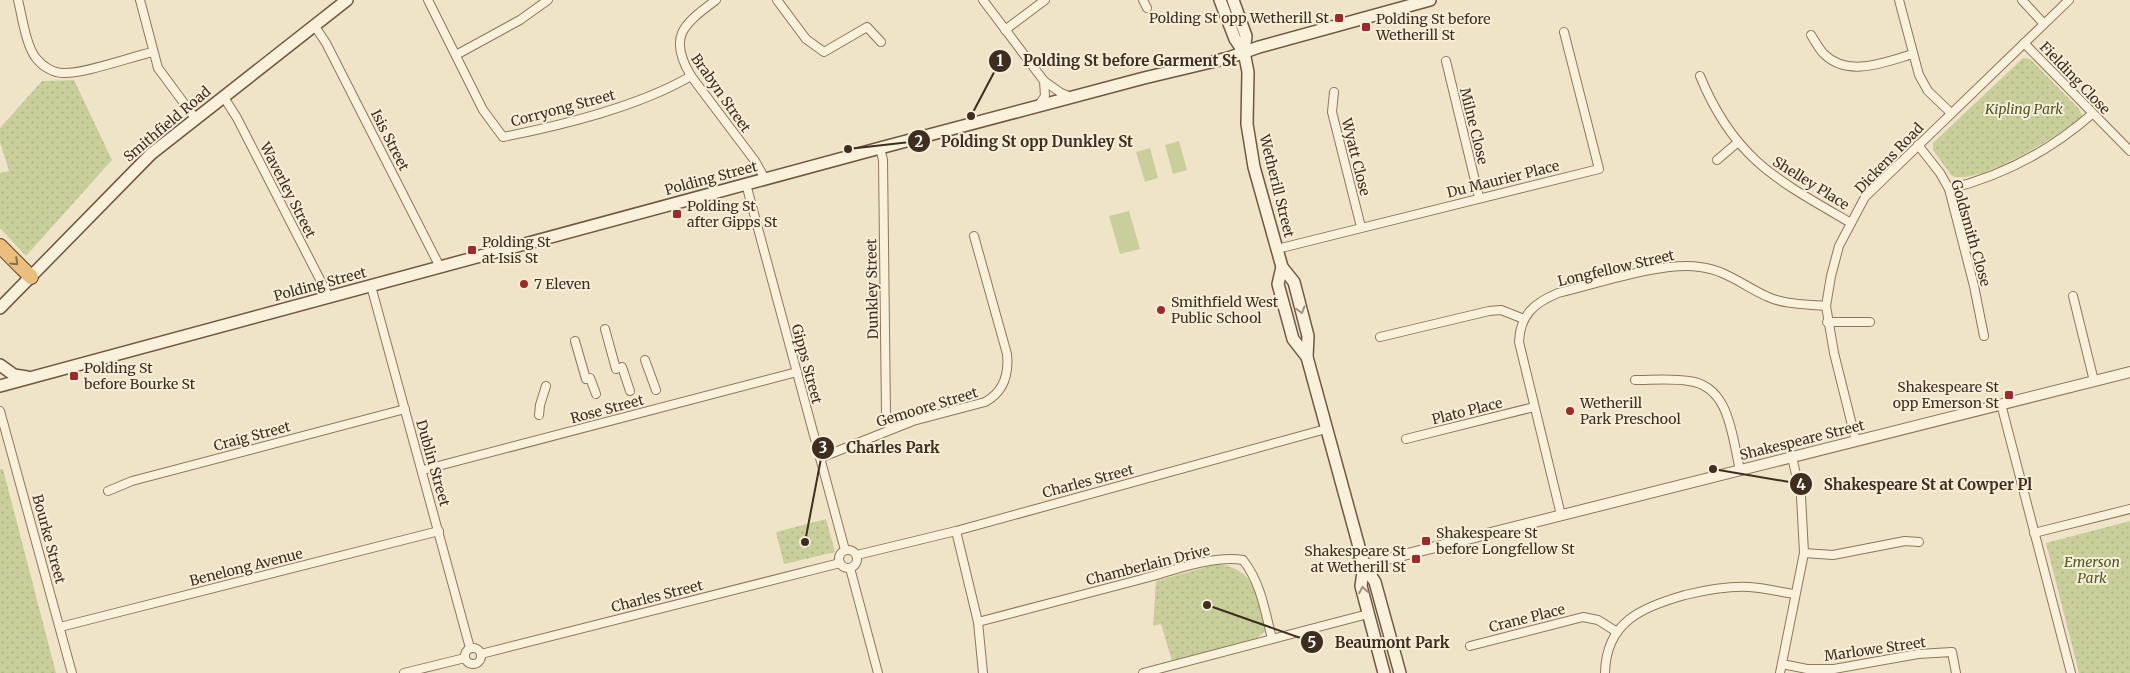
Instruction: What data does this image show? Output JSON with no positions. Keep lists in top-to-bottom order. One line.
{"streets":{"main road":["Smithfield Road","Polding Street","Wetherill Street"],"street":["Fielding Close","Brabyn Street","Corryong Street","Milne Close","Isis Street","Wyatt Close","Dickens Road","Du Maurier Place","Shelley Place","Waverley Street","Goldsmith Close","Longfellow Street","Dunkley Street","Gipps Street","Gemoore Street","Rose Street","Plato Place","Craig Street","Shakespeare Street","Dublin Street","Charles Street","Bourke Street","Chamberlain Drive","Benelong Avenue","Crane Place","Marlowe Street"]},"crossings":[["Fielding Close","Dickens Road"],["Brabyn Street","Corryong Street"],["Brabyn Street","Polding Street"],["Smithfield Road","Isis Street"],["Smithfield Road","Waverley Street"],["Milne Close","Du Maurier Place"],["Isis Street","Polding Street"],["Wyatt Close","Du Maurier Place"],["Dickens Road","Shelley Place"],["Dickens Road","Goldsmith Close"],["Dickens Road","Longfellow Street"],["Dickens Road","Shakespeare Street"],["Polding Street","Wetherill Street"],["Polding Street","Waverley Street"],["Polding Street","Dunkley Street"],["Polding Street","Gipps Street"],["Polding Street","Dublin Street"],["Du Maurier Place","Wetherill Street"],["Wetherill Street","Shakespeare Street"],["Wetherill Street","Charles Street"],["Dunkley Street","Gemoore Street"],["Gipps Street","Gemoore Street"],["Gipps Street","Rose Street"],["Gipps Street","Charles Street"],["Rose Street","Dublin Street"],["Craig Street","Dublin Street"],["Dublin Street","Charles Street"],["Dublin Street","Benelong Avenue"],["Bourke Street","Benelong Avenue"]],"parks":["Kipling Park","Emerson Park"],"places":{"transit":["Polding St opp Wetherill St","Polding St before Wetherill St","Polding St after Gipps St","Polding St at Isis St","Polding St before Bourke St","Shakespeare St opp Emerson St","Shakespeare St before Longfellow St","Shakespeare St at Wetherill St"],"other":["Polding St before Garment St","Polding St opp Dunkley St","7 Eleven","Smithfield West Public School","Wetherill Park Preschool","Shakespeare St at Cowper Pl","Charles Park","Beaumont Park"]}}
